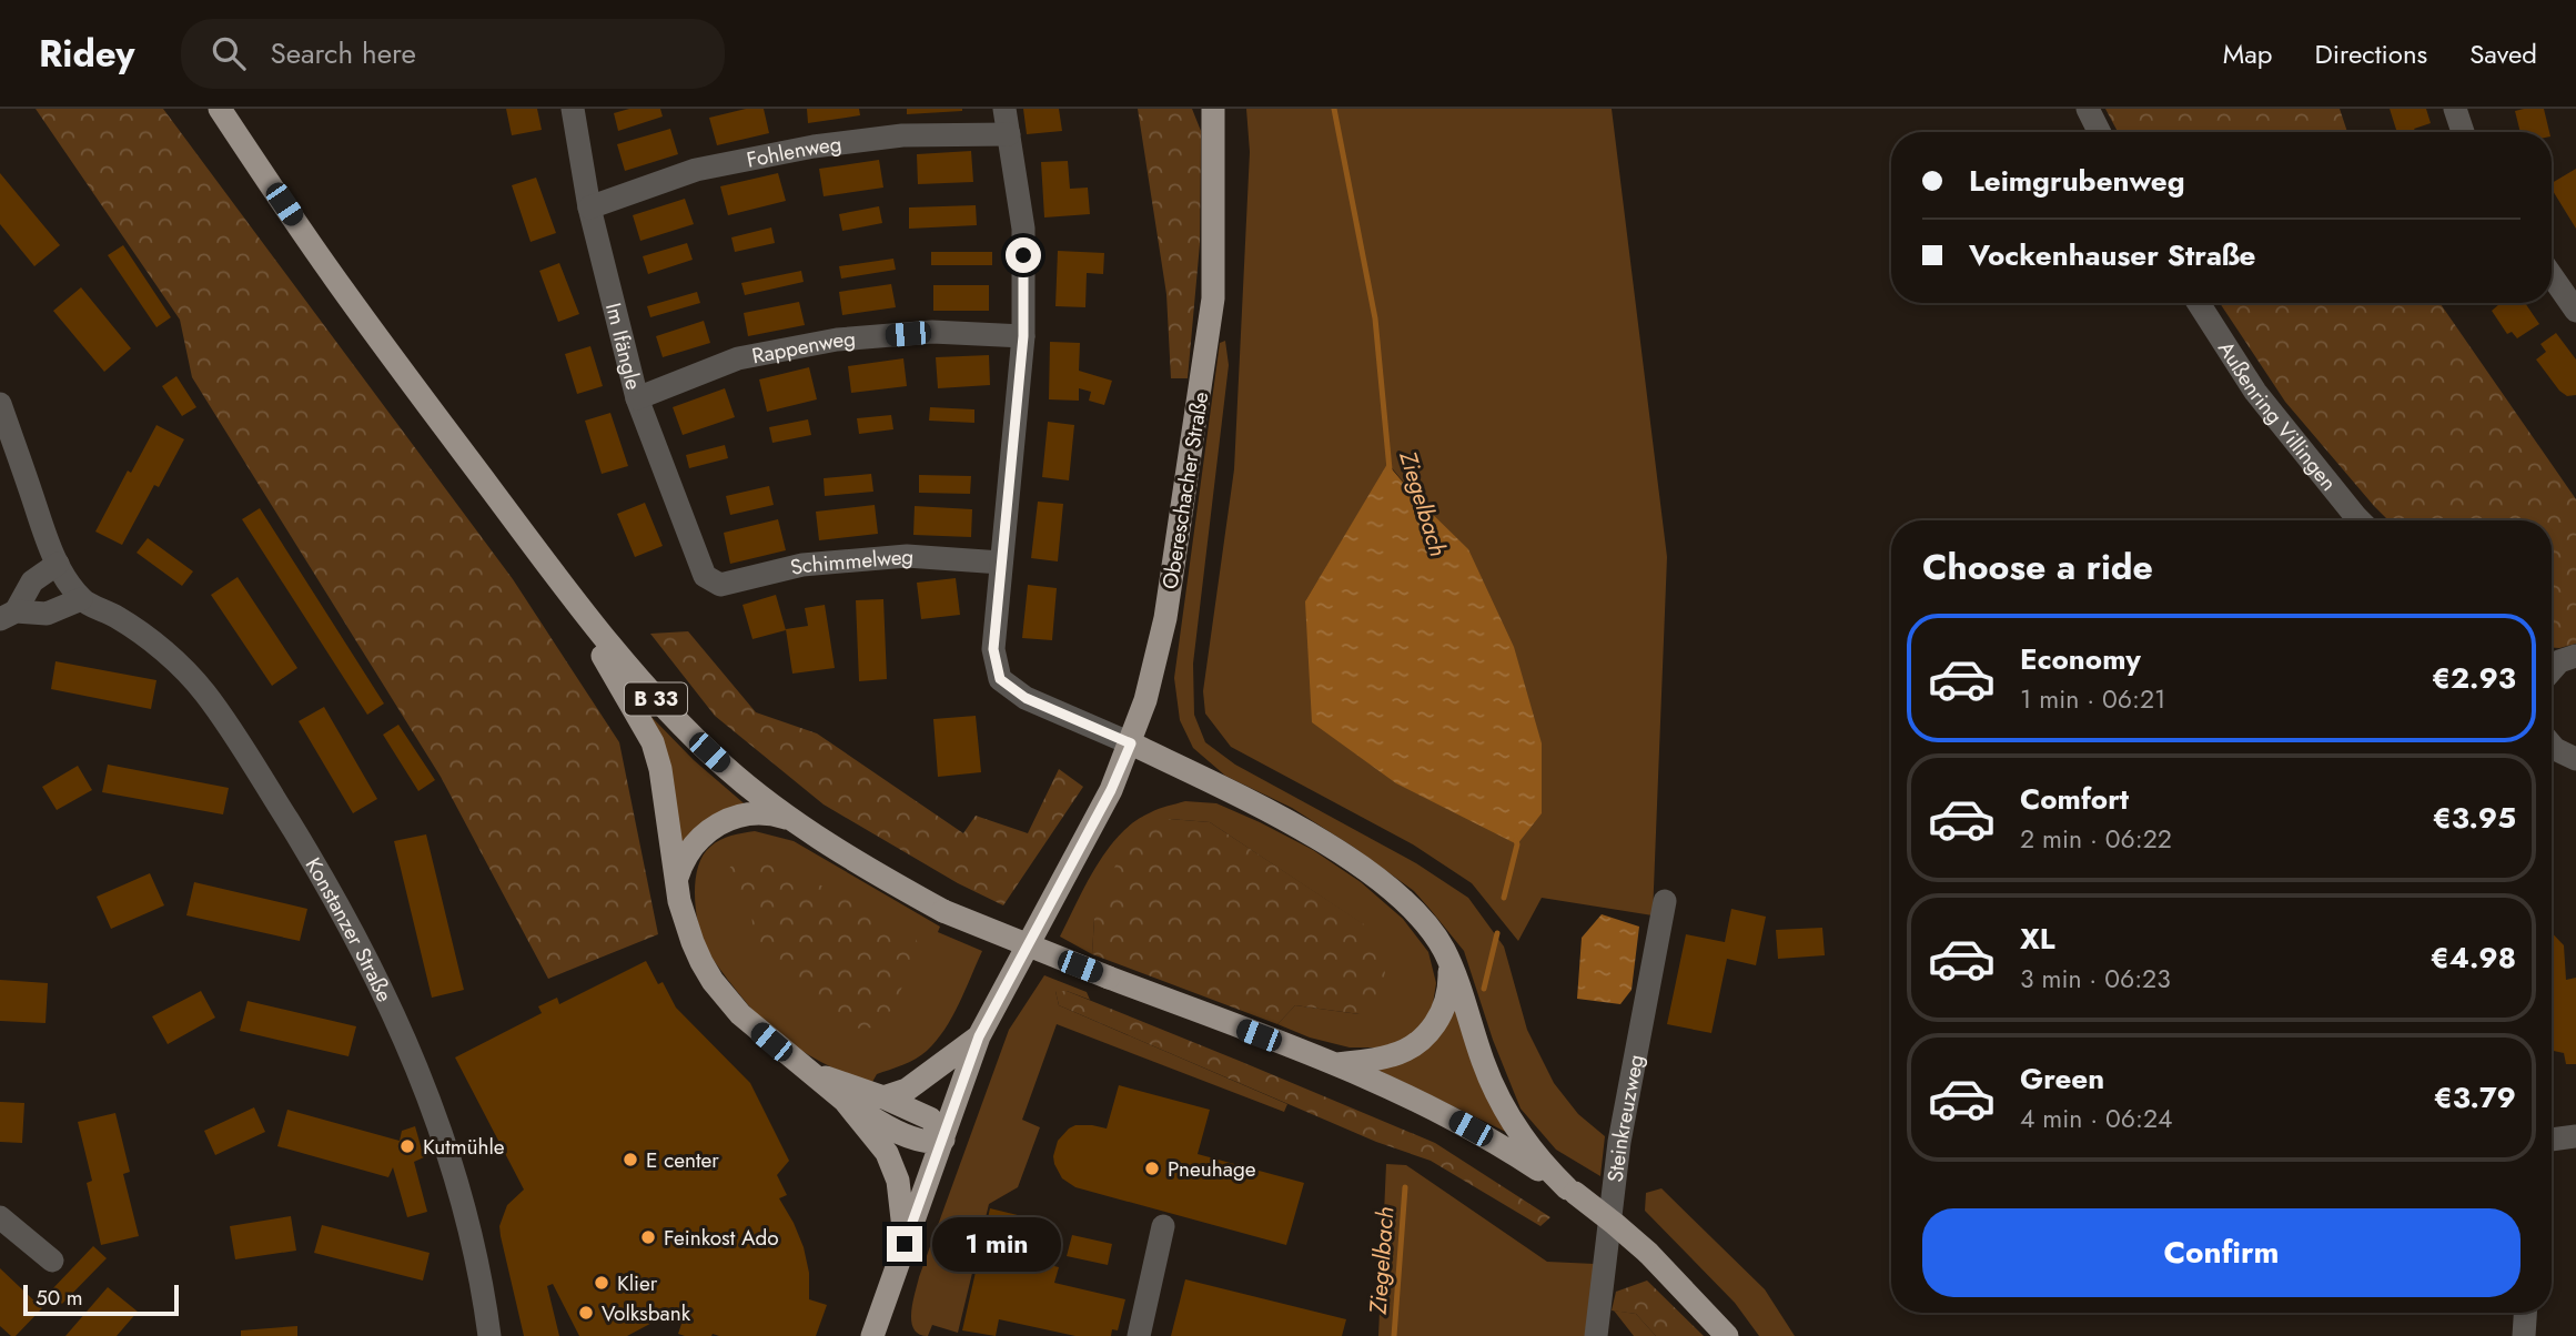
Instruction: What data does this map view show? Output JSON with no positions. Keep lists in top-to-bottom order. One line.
{"streets":{"main road":["Obereschacher Straße","B 33"],"street":["Fohlenweg","Im Ifängle","Rappenweg","Außenring Villingen","Schimmelweg","Konstanzer Straße","Steinkreuzweg"]},"crossings":[["Fohlenweg","Im Ifängle"],["Im Ifängle","Rappenweg"],["Im Ifängle","Schimmelweg"]],"water":["Ziegelbach"],"places":["Kutmühle","E center","Pneuhage","Feinkost Ado","Klier","Volksbank"],"scale_bar":"50 m","page":{"header":"Ridey","search":"Search here","nav":["Map","Directions","Saved"],"banner":["Leimgrubenweg","Vockenhauser Straße"],"heading":"Choose a ride","list":[{"name":"Economy","note":"1 min · 06:21","value":"€2.93"},{"name":"Comfort","note":"2 min · 06:22","value":"€3.95"},{"name":"XL","note":"3 min · 06:23","value":"€4.98"},{"name":"Green","note":"4 min · 06:24","value":"€3.79"}],"buttons":"Confirm","bubble":"1 min","scale":"50 m"}}
